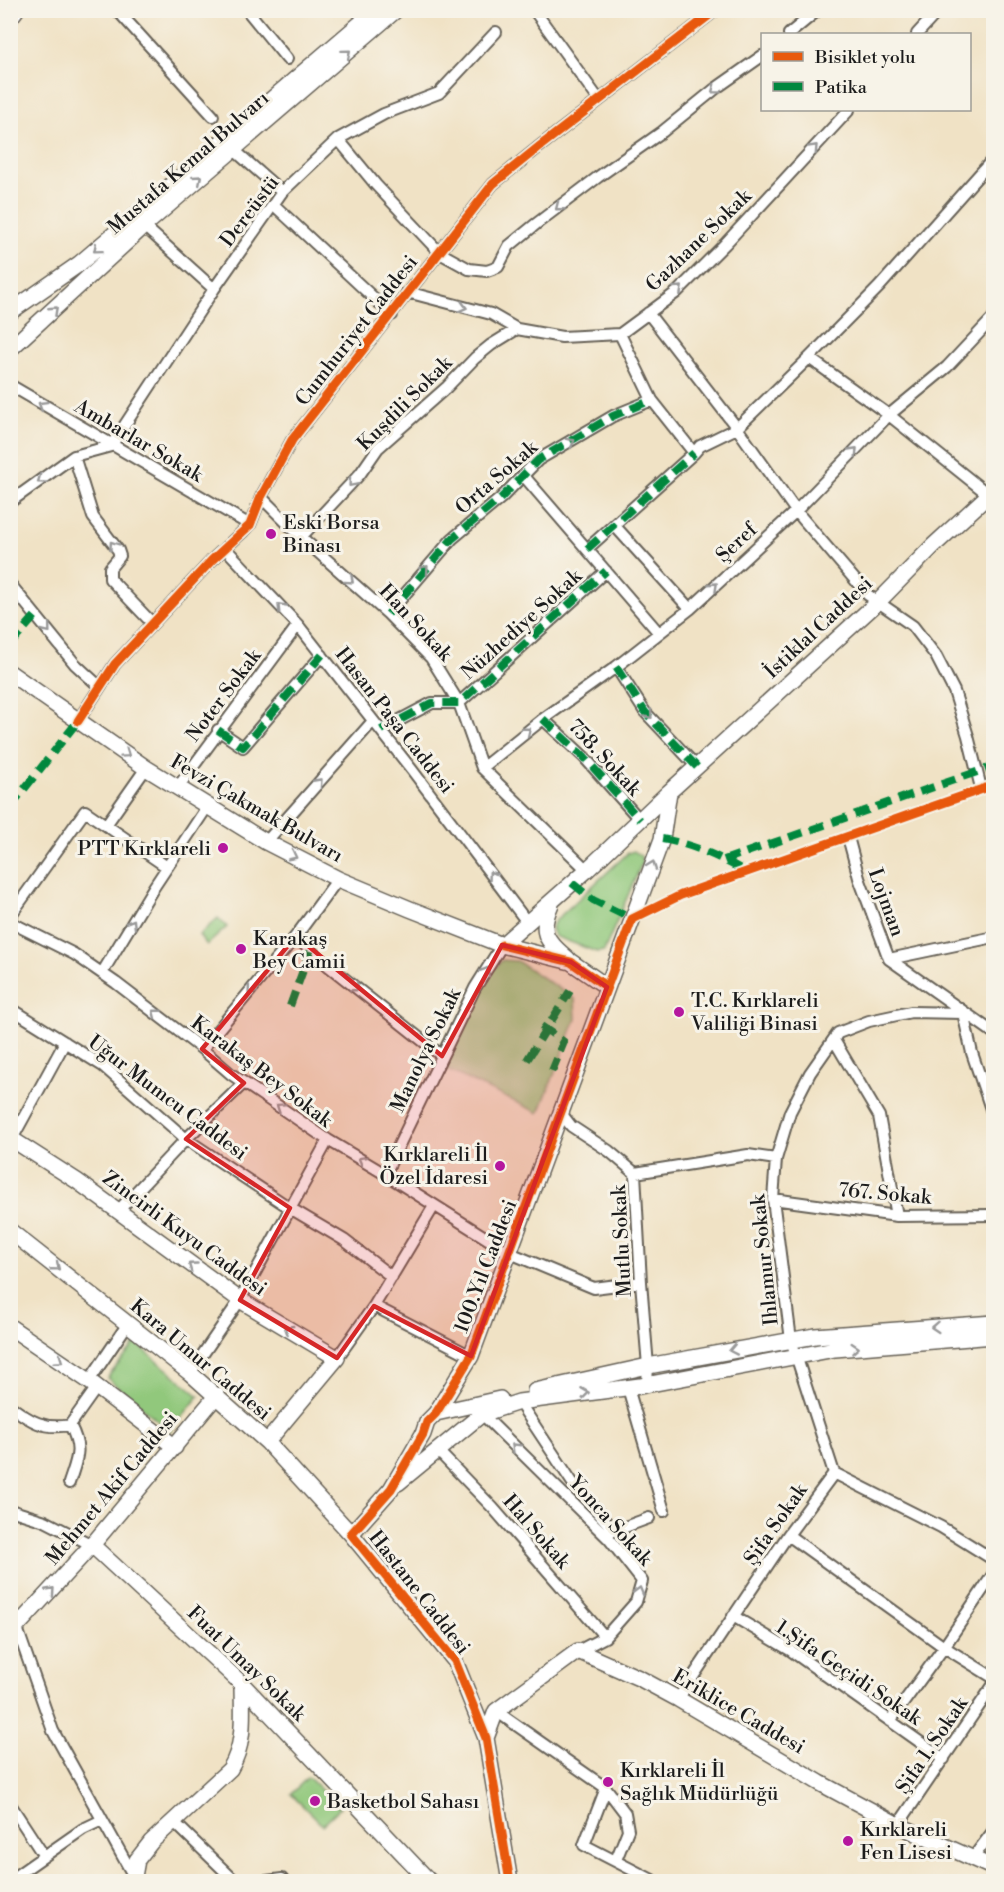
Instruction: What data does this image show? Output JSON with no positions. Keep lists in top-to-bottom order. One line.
{"streets":{"street":["Mustafa Kemal Bulvarı","Dereüstü","Gazhane Sokak","Cumhuriyet Caddesi","Kuşdili Sokak","Ambarlar Sokak","Orta Sokak","Şeref","Han Sokak","Nüzhediye Sokak","İstiklal Caddesi","Noter Sokak","Hasan Paşa Caddesi","758. Sokak","Fevzi Çakmak Bulvarı","Lojman","Manolya Sokak","Karakaş Bey Sokak","Uğur Mumcu Caddesi","767. Sokak","Zincirli Kuyu Caddesi","Mutlu Sokak","Ihlamur Sokak","100.Yıl Caddesi","Kara Umur Caddesi","Mehmet Akif Caddesi","Yonca Sokak","Şifa Sokak","Hal Sokak","Hastane Caddesi","Fuat Umay Sokak","1.Şifa Geçidi Sokak","Eriklice Caddesi","Şifa 1. Sokak"]},"crossings":[["Dereüstü","Ambarlar Sokak"],["Cumhuriyet Caddesi","Ambarlar Sokak"],["Cumhuriyet Caddesi","Han Sokak"],["Cumhuriyet Caddesi","Hasan Paşa Caddesi"],["Cumhuriyet Caddesi","Fevzi Çakmak Bulvarı"],["Kuşdili Sokak","Han Sokak"],["Orta Sokak","Han Sokak"],["Şeref","Han Sokak"],["Şeref","758. Sokak"],["Han Sokak","Nüzhediye Sokak"],["Han Sokak","İstiklal Caddesi"],["İstiklal Caddesi","Hasan Paşa Caddesi"],["İstiklal Caddesi","758. Sokak"],["İstiklal Caddesi","Fevzi Çakmak Bulvarı"],["İstiklal Caddesi","Manolya Sokak"],["İstiklal Caddesi","100.Yıl Caddesi"],["Noter Sokak","Hasan Paşa Caddesi"],["Noter Sokak","Fevzi Çakmak Bulvarı"],["Fevzi Çakmak Bulvarı","Manolya Sokak"],["Fevzi Çakmak Bulvarı","100.Yıl Caddesi"],["Lojman","Ihlamur Sokak"],["Karakaş Bey Sokak","Uğur Mumcu Caddesi"],["Karakaş Bey Sokak","Zincirli Kuyu Caddesi"],["Karakaş Bey Sokak","Kara Umur Caddesi"],["767. Sokak","Ihlamur Sokak"],["Mutlu Sokak","100.Yıl Caddesi"],["Ihlamur Sokak","Şifa Sokak"],["100.Yıl Caddesi","Kara Umur Caddesi"],["100.Yıl Caddesi","Yonca Sokak"],["100.Yıl Caddesi","Hal Sokak"],["100.Yıl Caddesi","Hastane Caddesi"],["Kara Umur Caddesi","Mehmet Akif Caddesi"],["Kara Umur Caddesi","Hastane Caddesi"],["Mehmet Akif Caddesi","Fuat Umay Sokak"],["Yonca Sokak","Hal Sokak"],["Yonca Sokak","Eriklice Caddesi"],["Şifa Sokak","1.Şifa Geçidi Sokak"],["Şifa Sokak","Eriklice Caddesi"],["1.Şifa Geçidi Sokak","Şifa 1. Sokak"],["Eriklice Caddesi","Şifa 1. Sokak"]],"one_way":["Gazhane Sokak","Kuşdili Sokak","Ambarlar Sokak","Orta Sokak","Şeref","Hasan Paşa Caddesi","Manolya Sokak","Zincirli Kuyu Caddesi","Mehmet Akif Caddesi","Yonca Sokak"],"places":["Eski Borsa Binası","PTT Kırklareli","Karakaş Bey Camii","T.C. Kırklareli Valiliği Binasi","Kırklareli İl Özel İdaresi","Kırklareli İl Sağlık Müdürlüğü","Basketbol Sahası","Kırklareli Fen Lisesi"],"legend":["Bisiklet yolu","Patika"]}
